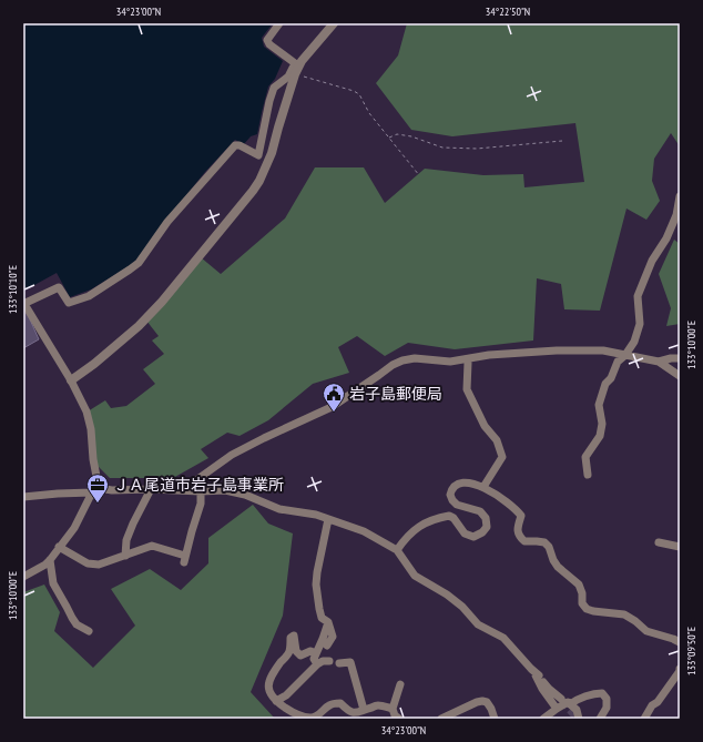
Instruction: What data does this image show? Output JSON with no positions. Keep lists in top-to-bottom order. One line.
{"places":{"public building":["岩子島郵便局"],"office":["ＪＡ尾道市岩子島事業所"]},"coordinates":["34°23'00\"N","34°22'50\"N","133°10'10\"E","133°10'00\"E","133°09'50\"E"]}
